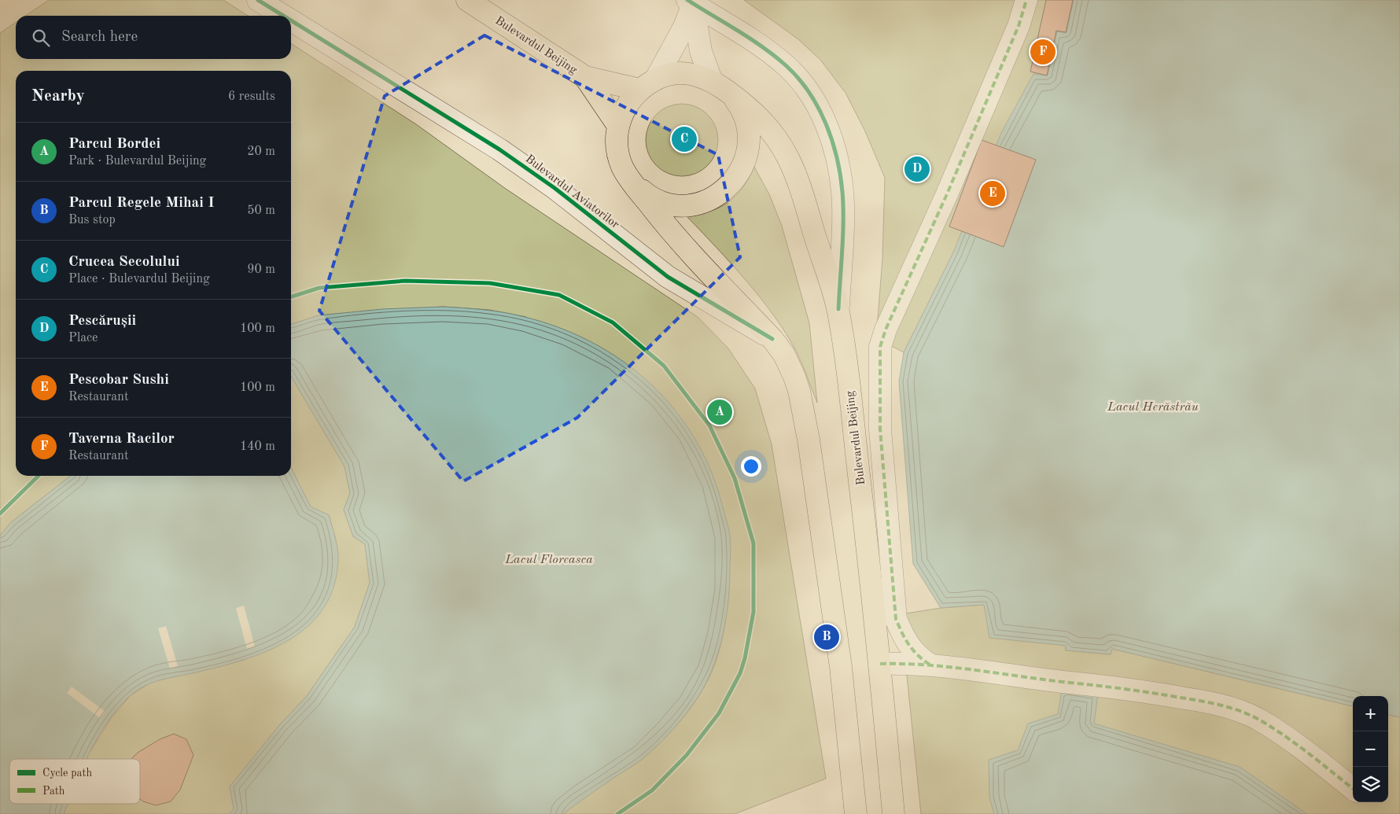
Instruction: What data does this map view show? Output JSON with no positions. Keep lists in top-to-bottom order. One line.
{"streets":{"main road":["Bulevardul Beijing"],"street":["Bulevardul Aviatorilor"]},"crossings":[["Bulevardul Beijing","Bulevardul Aviatorilor"]],"water":["Lacul Herăstrău","Lacul Floreasca"],"legend":["Cycle path","Path"],"page":{"search":"Search here","pins":["F","C","D","E","A","B"],"heading":["Nearby","6 results"],"list":[{"mark":"A","name":"Parcul Bordei","note":"Park · Bulevardul Beijing","value":"20 m"},{"mark":"B","name":"Parcul Regele Mihai I","note":"Bus stop","value":"50 m"},{"mark":"C","name":"Crucea Secolului","note":"Place · Bulevardul Beijing","value":"90 m"},{"mark":"D","name":"Pescărușii","note":"Place","value":"100 m"},{"mark":"E","name":"Pescobar Sushi","note":"Restaurant","value":"100 m"},{"mark":"F","name":"Taverna Racilor","note":"Restaurant","value":"140 m"}],"map_buttons":["+","−"]}}
